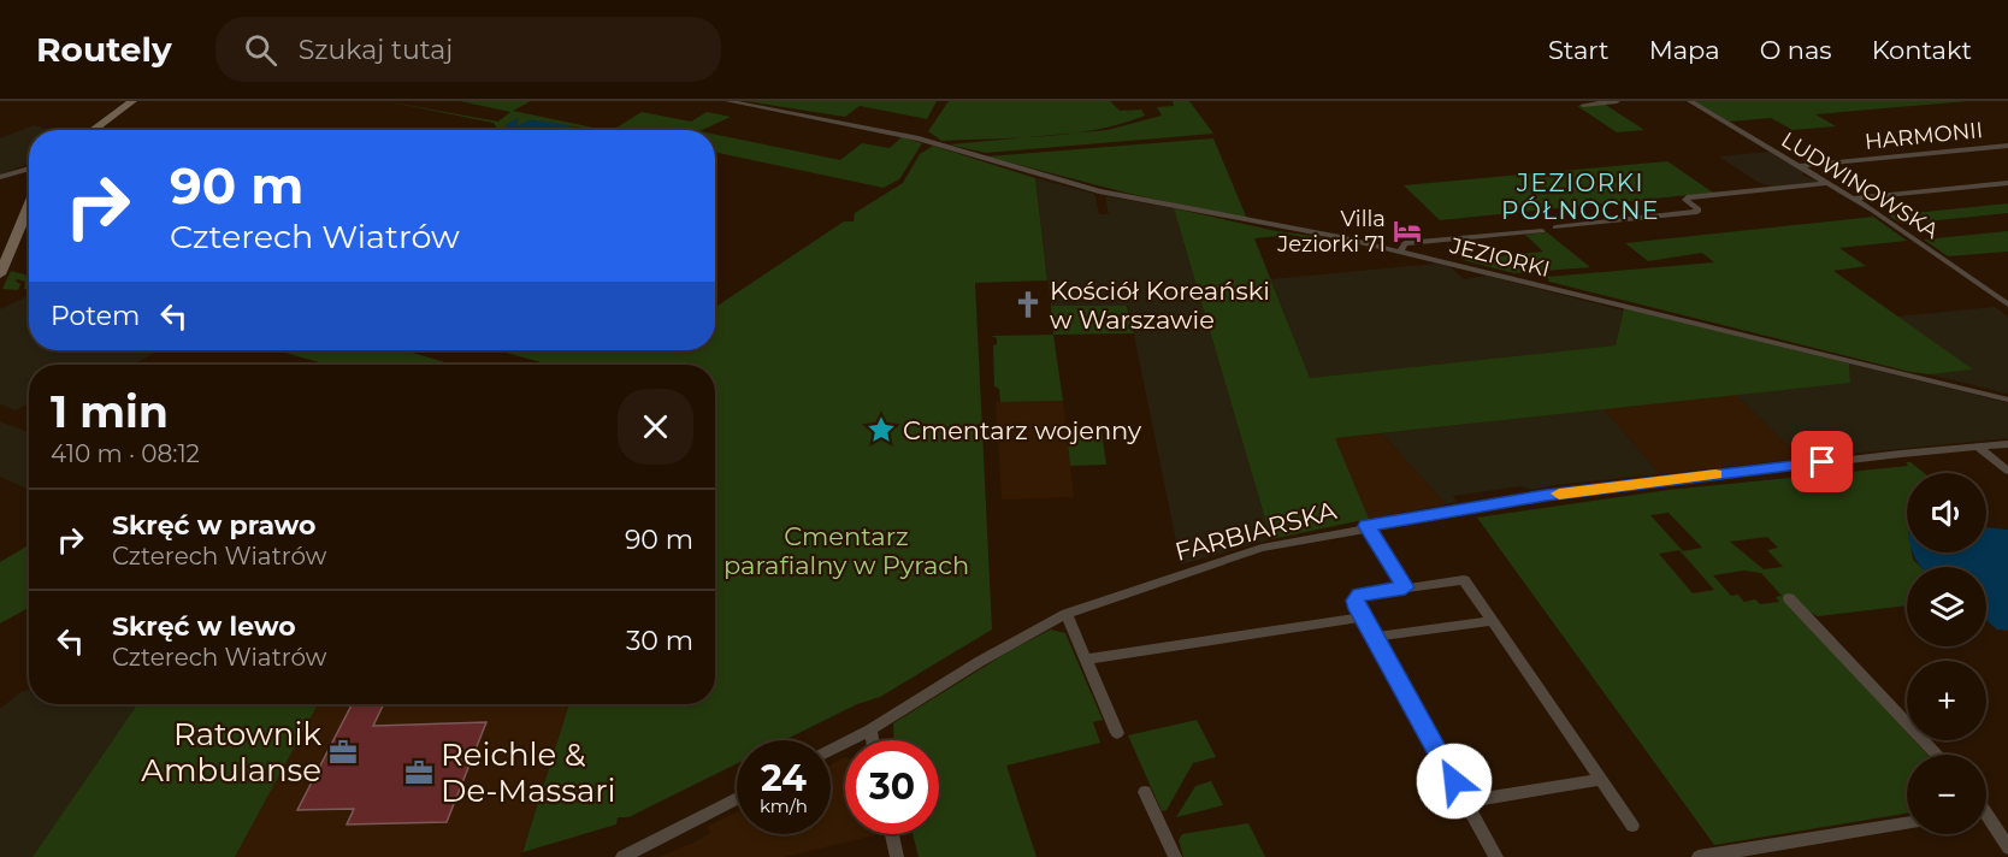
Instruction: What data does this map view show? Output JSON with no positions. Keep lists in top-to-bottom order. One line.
{"streets":{"street":["HARMONII","LUDWINOWSKA","JEZIORKI","FARBIARSKA"]},"crossings":[["HARMONII","LUDWINOWSKA"]],"districts":["JEZIORKI PÓŁNOCNE"],"parks":["Cmentarz parafialny w Pyrach"],"places":{"hotel":["Villa Jeziorki 71"],"church":["Kościół Koreański w Warszawie"],"place":["Cmentarz wojenny"],"office":["Ratownik Ambulanse","Reichle & De-Massari"]},"page":{"header":"Routely","search":"Szukaj tutaj","nav":["Start","Mapa","O nas","Kontakt"],"turn":["90 m","Czterech Wiatrów"],"then":"Potem","heading":["1 min","410 m · 08:12"],"map_buttons":["+","−"],"list":[{"name":"Skręć w prawo","note":"Czterech Wiatrów","value":"90 m"},{"name":"Skręć w lewo","note":"Czterech Wiatrów","value":"30 m"}],"speed":"24 km/h","limit":"30"}}
